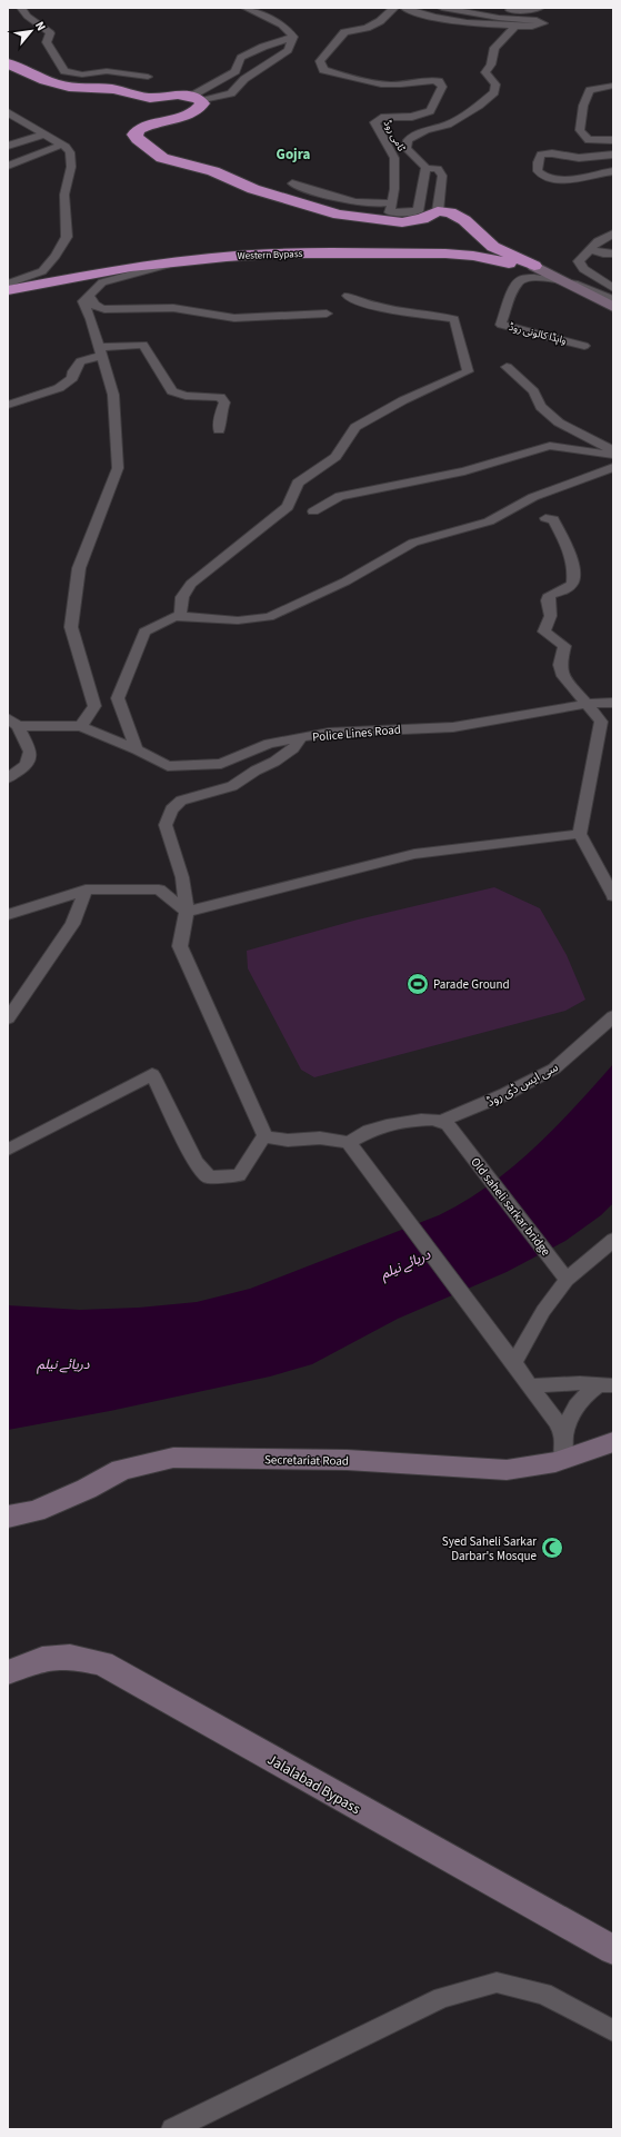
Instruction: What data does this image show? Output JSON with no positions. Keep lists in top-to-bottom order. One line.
{"streets":{"highway":["Western Bypass"],"main road":["Secretariat Road","Jalalabad Bypass"],"street":["ٹامی روڈ","واپڈا کالونی روڈ","Police Lines Road","سی ایس ڈی روڈ","Old saheli sarkar bridge"]},"crossings":[["سی ایس ڈی روڈ","Old saheli sarkar bridge"]],"districts":["Gojra"],"water":["دریائے نیلم"],"places":{"sports":["Parade Ground"],"mosque":["Syed Saheli Sarkar Darbar's Mosque"]},"north":"top right"}
